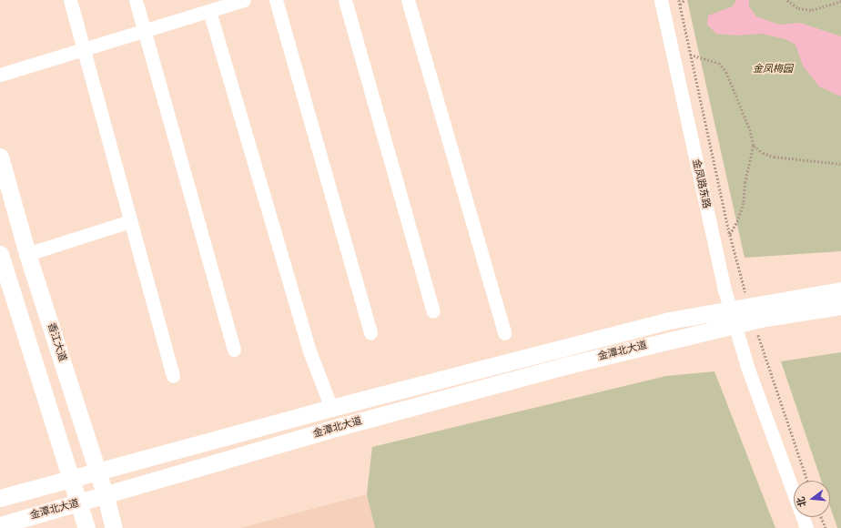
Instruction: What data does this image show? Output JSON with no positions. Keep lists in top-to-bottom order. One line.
{"streets":{"main road":["香江大道","金潭北大道"],"street":["金凤路东路"]},"crossings":[["香江大道","金潭北大道"]],"parks":["金凤梅园"],"north":"left"}
